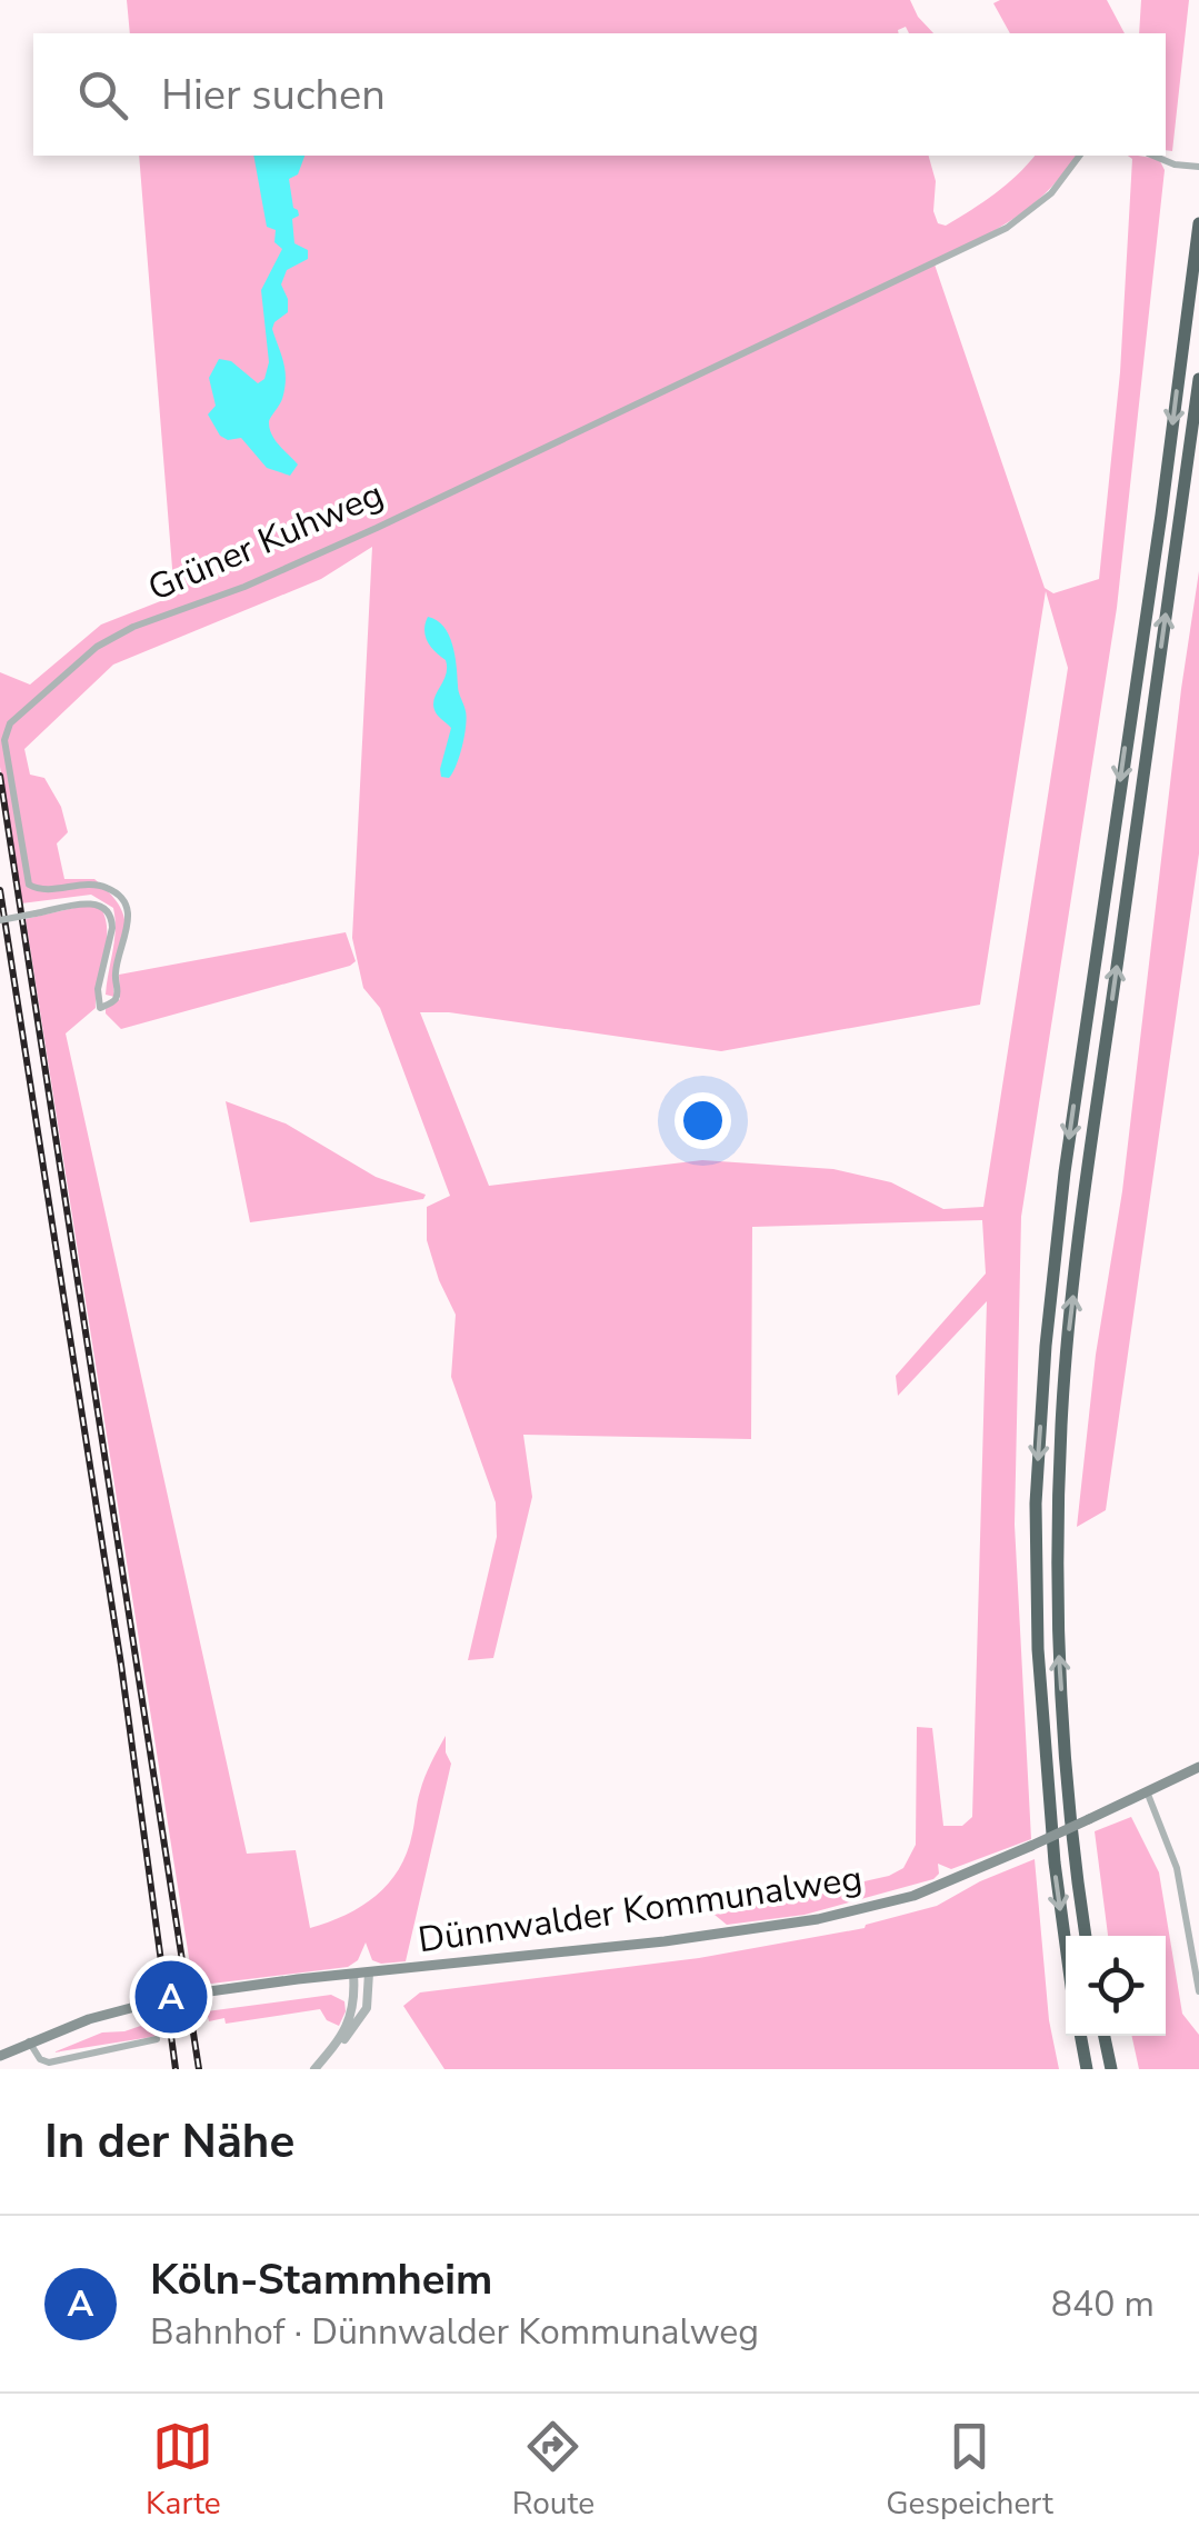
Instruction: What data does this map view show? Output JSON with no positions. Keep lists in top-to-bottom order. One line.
{"streets":{"main road":["Dünnwalder Kommunalweg"],"street":["Grüner Kuhweg"]},"page":{"search":"Hier suchen","pins":"A","heading":"In der Nähe","list":[{"mark":"A","name":"Köln-Stammheim","note":"Bahnhof · Dünnwalder Kommunalweg","value":"840 m"}],"nav":["Karte","Route","Gespeichert"]}}
